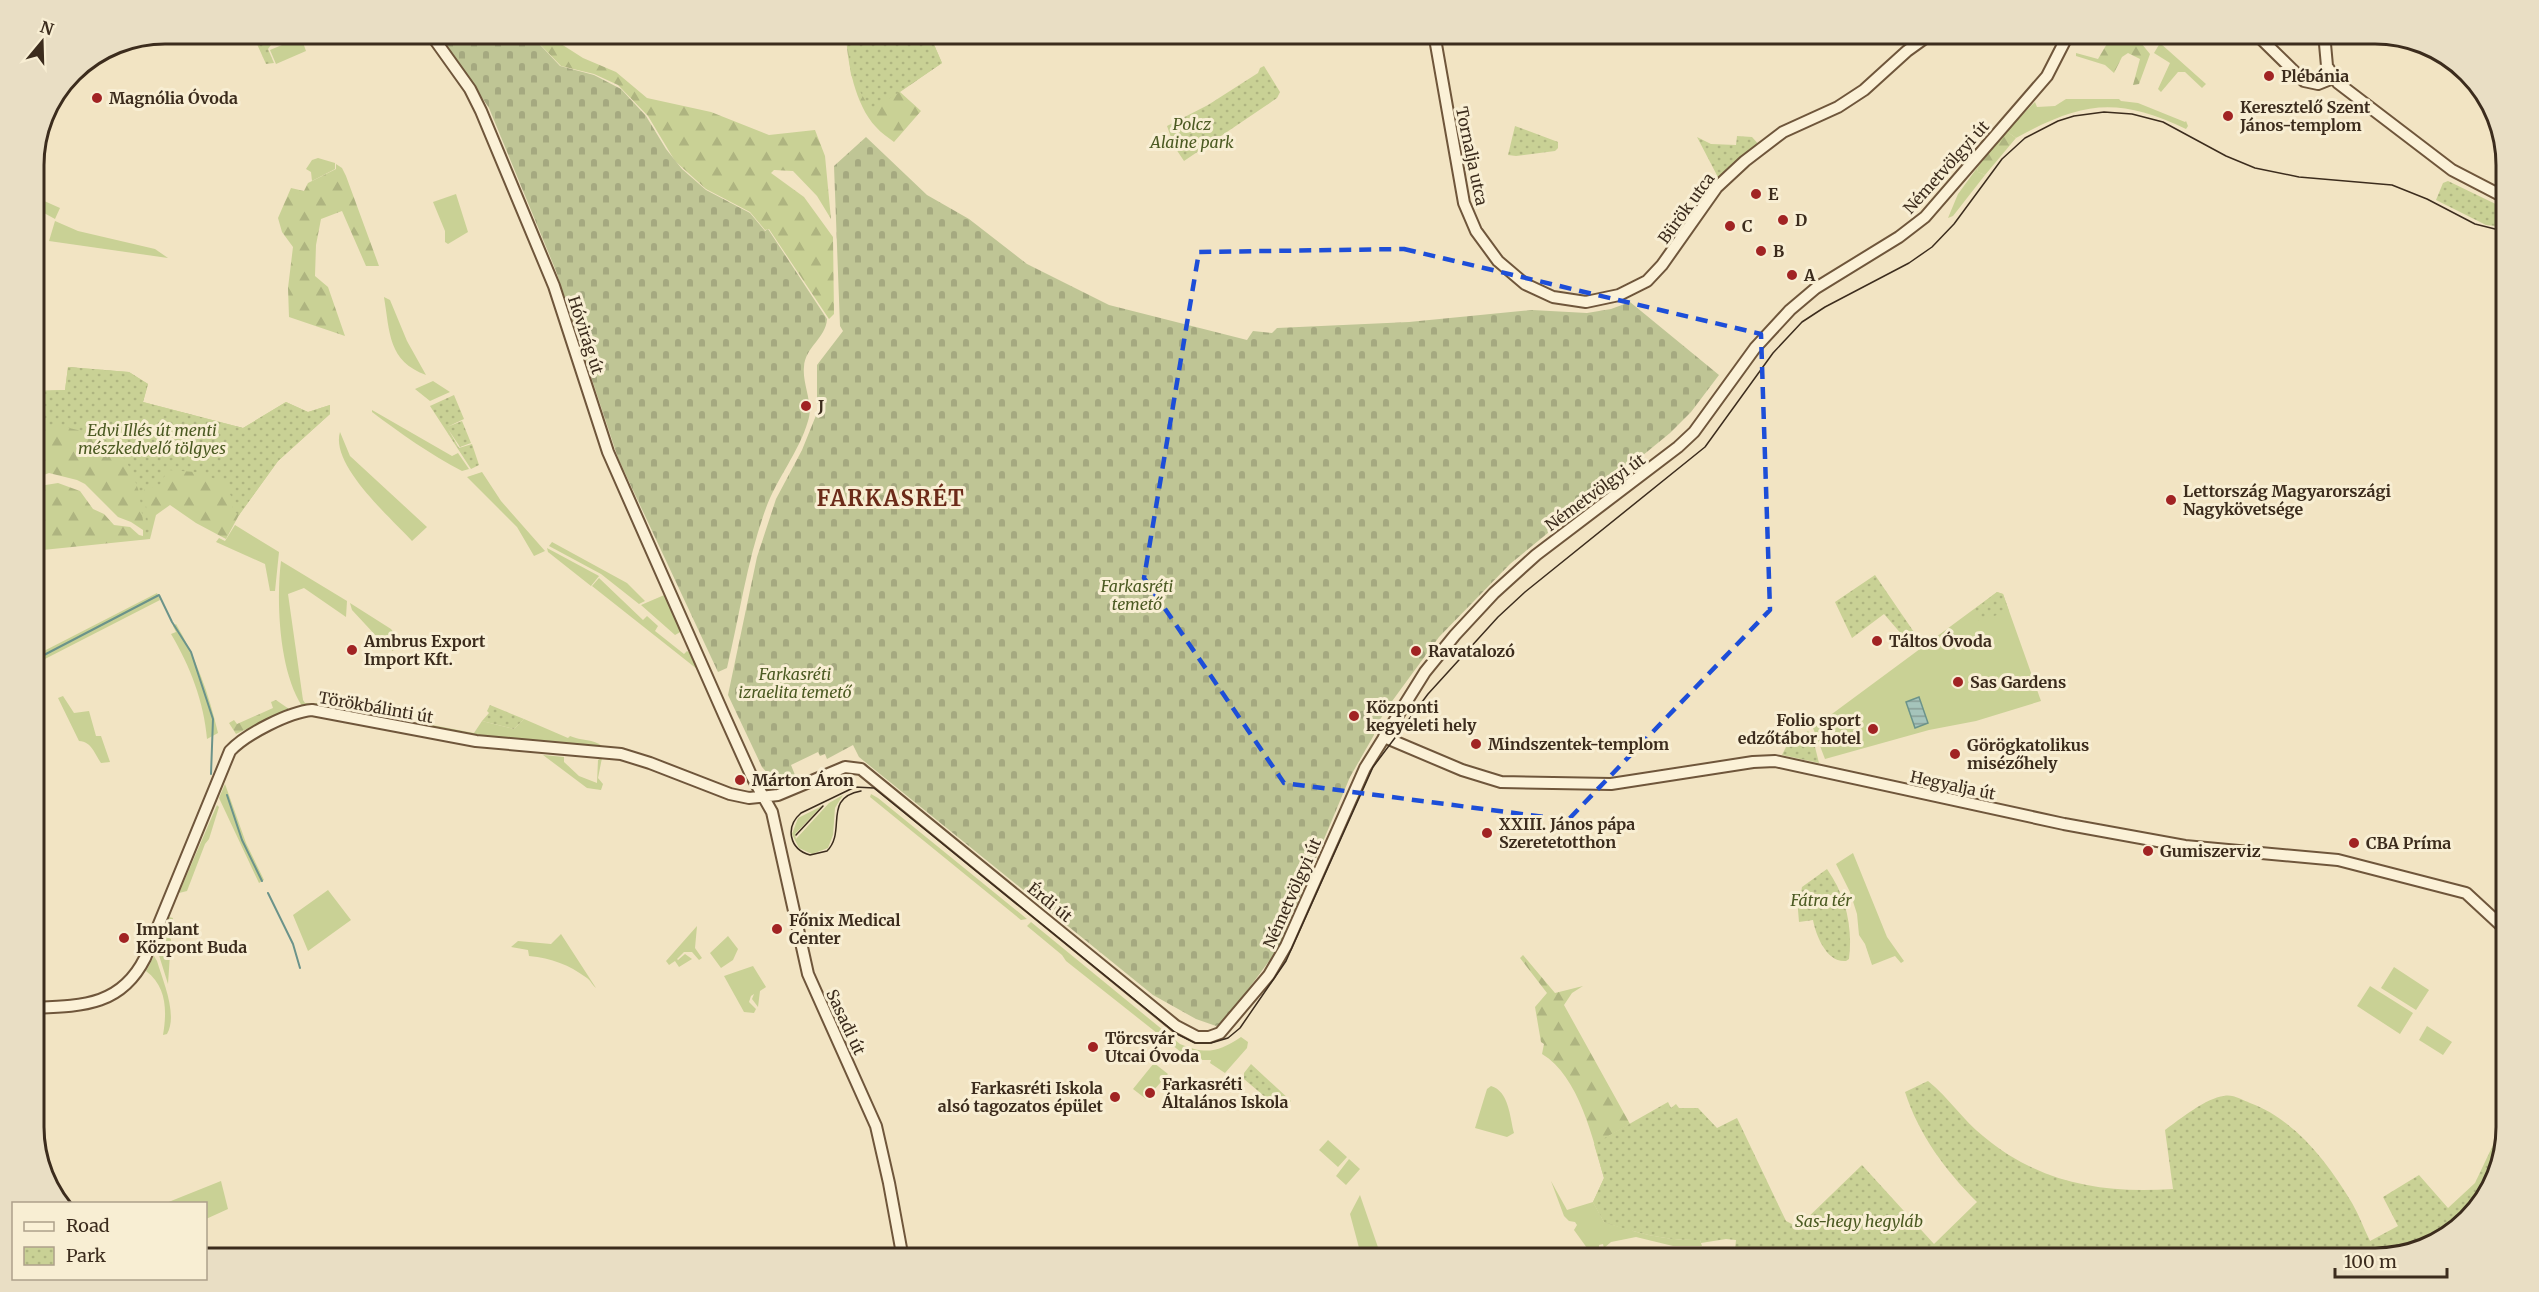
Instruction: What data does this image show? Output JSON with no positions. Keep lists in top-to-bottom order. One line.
{"streets":{"street":["Tornalja utca","Németvölgyi út","Bürök utca","Hóvirág út","Törökbálinti út","Hegyalja út","Érdi út","Sasadi út"]},"crossings":[["Tornalja utca","Bürök utca"],["Németvölgyi út","Hegyalja út"],["Németvölgyi út","Érdi út"],["Hóvirág út","Törökbálinti út"],["Hóvirág út","Érdi út"],["Hóvirág út","Sasadi út"],["Törökbálinti út","Érdi út"],["Törökbálinti út","Sasadi út"],["Érdi út","Sasadi út"]],"districts":["FARKASRÉT"],"parks":["Polcz Alaine park","Edvi Illés út menti mészkedvelő tölgyes","Farkasréti temető","Farkasréti izraelita temető","Fátra tér","Sas-hegy hegyláb"],"places":["Plébánia","Magnólia Óvoda","Keresztelő Szent János-templom","E","D","C","B","A","J","Lettország Magyarországi Nagykövetsége","Táltos Óvoda","Ambrus Export Import Kft.","Ravatalozó","Sas Gardens","Központi kegyeleti hely","Folio sport edzőtábor hotel","Mindszentek-templom","Görögkatolikus misézőhely","Márton Áron","XXIII. János pápa Szeretetotthon","CBA Príma","Gumiszerviz","Főnix Medical Center","Implant Központ Buda","Törcsvár Utcai Óvoda","Farkasréti Általános Iskola","Farkasréti Iskola alsó tagozatos épület"],"legend":["Road","Park"],"scale_bar":"100 m","north":"top"}
